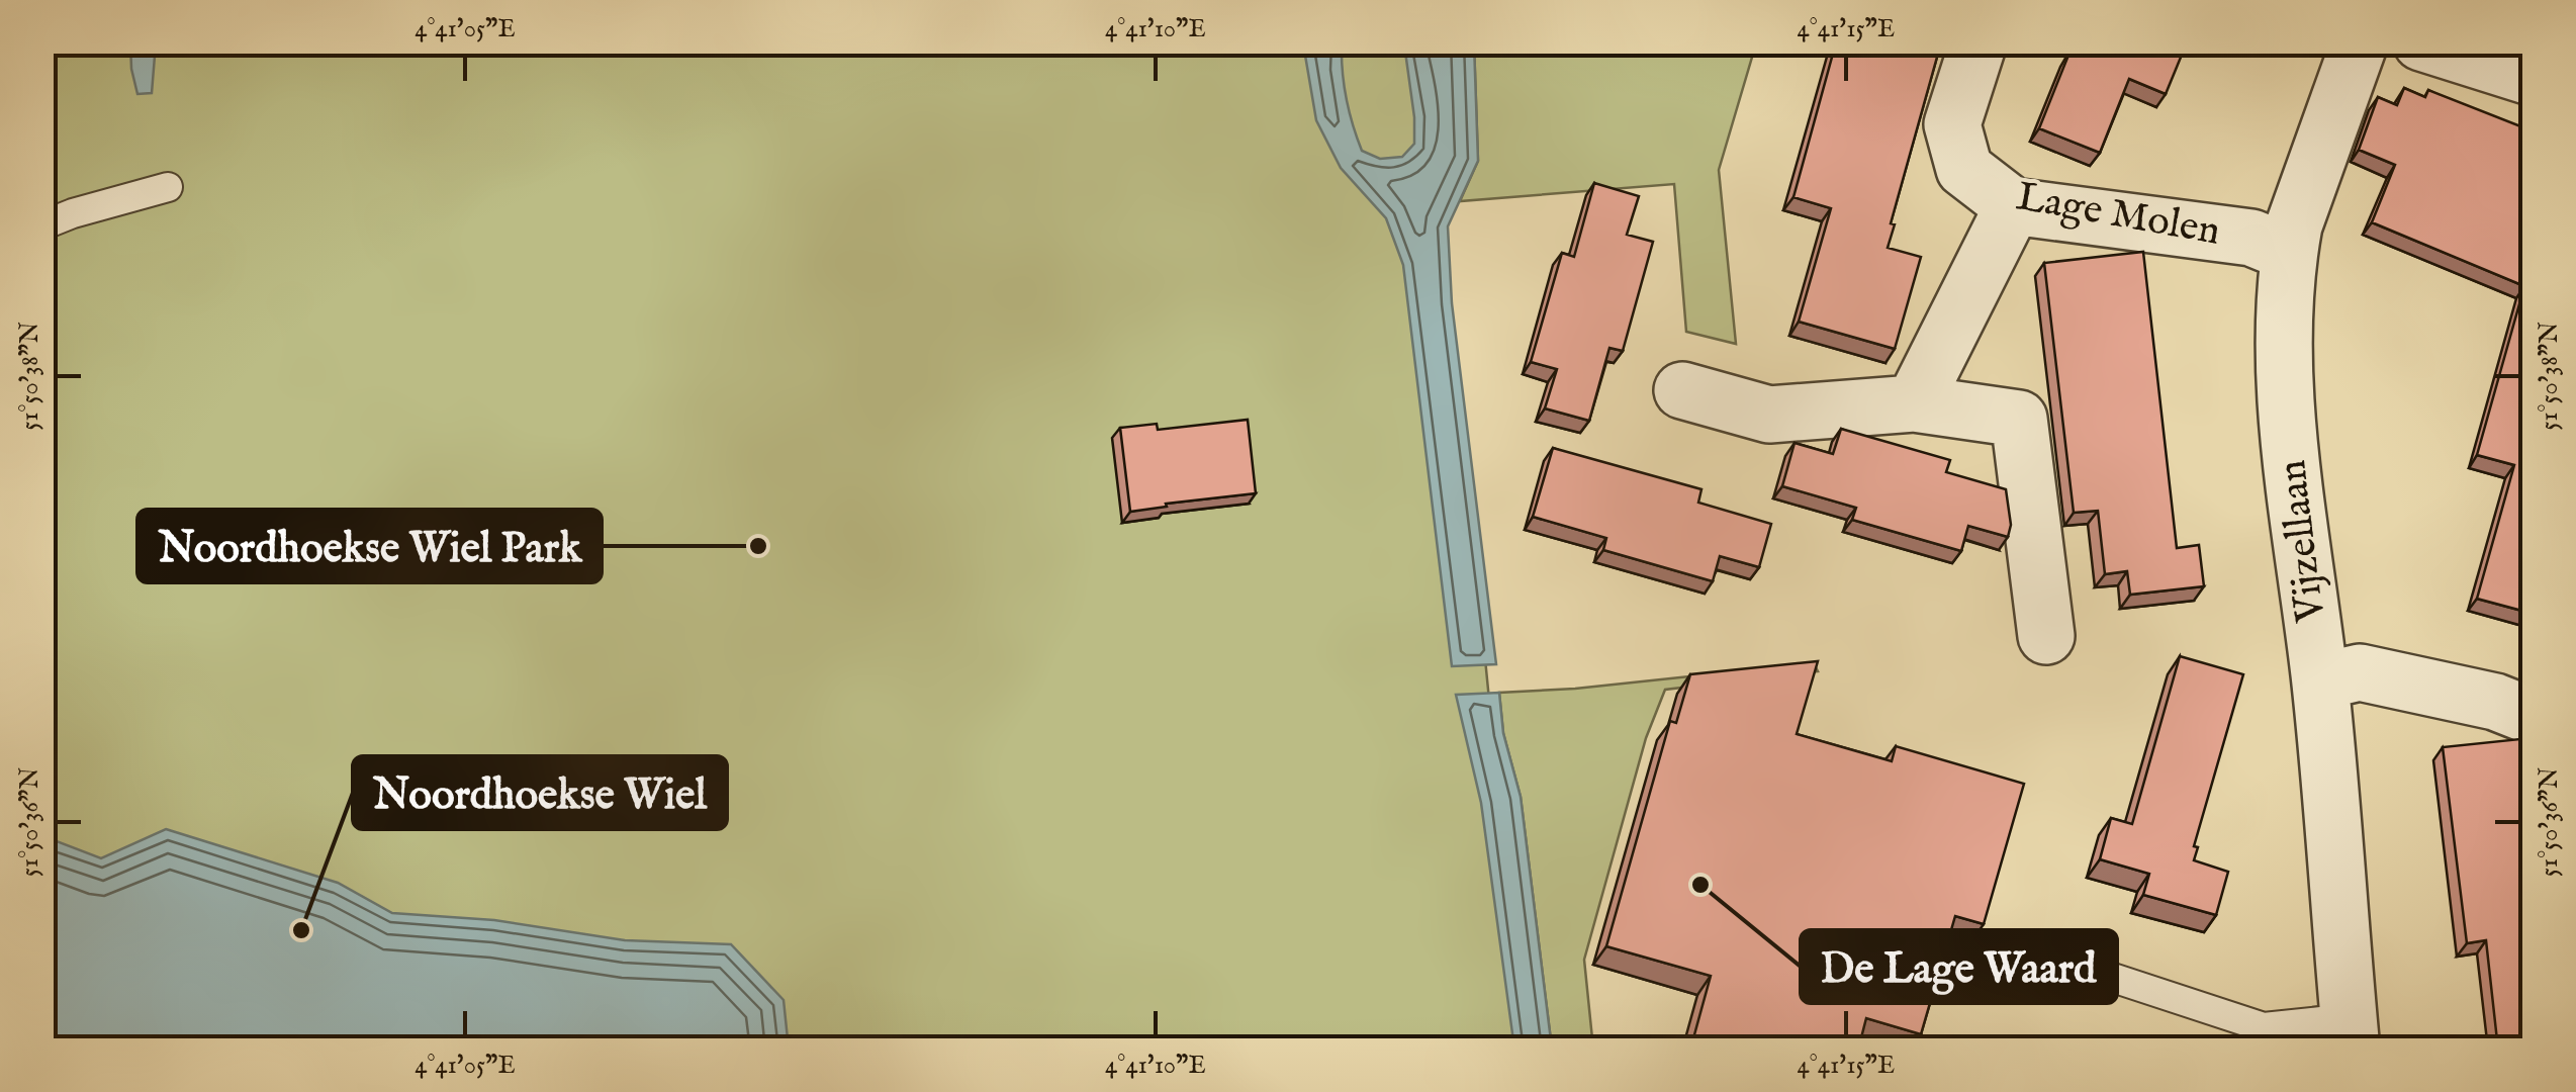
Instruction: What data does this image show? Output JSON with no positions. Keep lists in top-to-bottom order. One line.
{"streets":{"street":["Lage Molen","Vijzellaan"]},"crossings":[["Lage Molen","Vijzellaan"]],"places":["Noordhoekse Wiel Park","De Lage Waard","Noordhoekse Wiel"],"coordinates":["4°41'05\"E","4°41'10\"E","4°41'15\"E","51°50'38\"N","51°50'36\"N"]}
